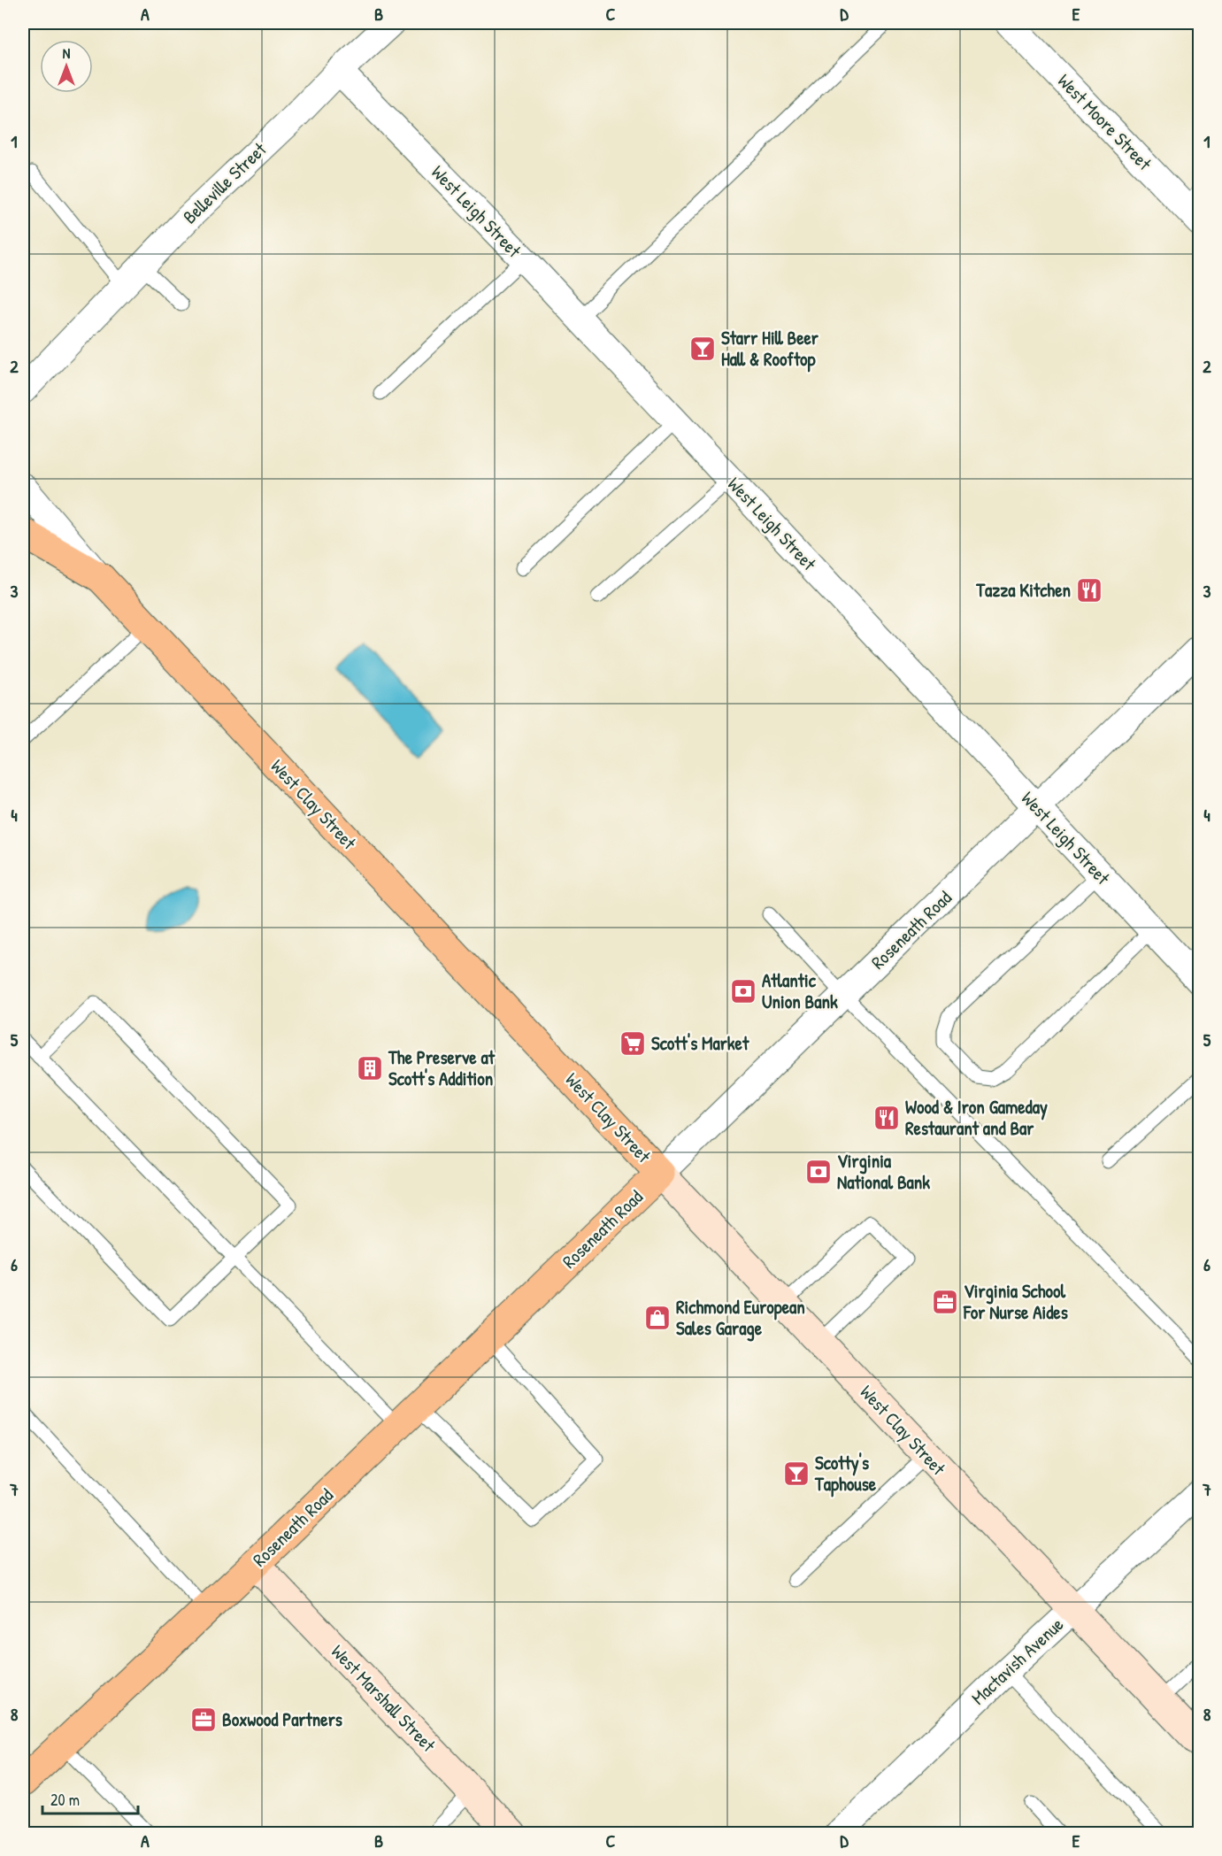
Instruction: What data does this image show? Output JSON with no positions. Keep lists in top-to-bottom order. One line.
{"streets":{"main road":["West Clay Street","Roseneath Road"],"street":["West Moore Street","Belleville Street","West Leigh Street","Mactavish Avenue","West Marshall Street"]},"crossings":[["Belleville Street","West Leigh Street"],["West Leigh Street","Roseneath Road"],["West Clay Street","Roseneath Road"],["West Clay Street","Mactavish Avenue"],["Roseneath Road","West Marshall Street"]],"places":{"bar":["Starr Hill Beer Hall & Rooftop","Scotty's Taphouse"],"restaurant":["Tazza Kitchen","Wood & Iron Gameday Restaurant and Bar"],"bank":["Atlantic Union Bank","Virginia National Bank"],"supermarket":["Scott's Market"],"building":["The Preserve at Scott's Addition"],"office":["Virginia School For Nurse Aides","Boxwood Partners"],"shop":["Richmond European Sales Garage"]},"scale_bar":"20 m","north":"top","grid":{"columns":["A","B","C","D","E"],"rows":["1","2","3","4","5","6","7","8"]}}
